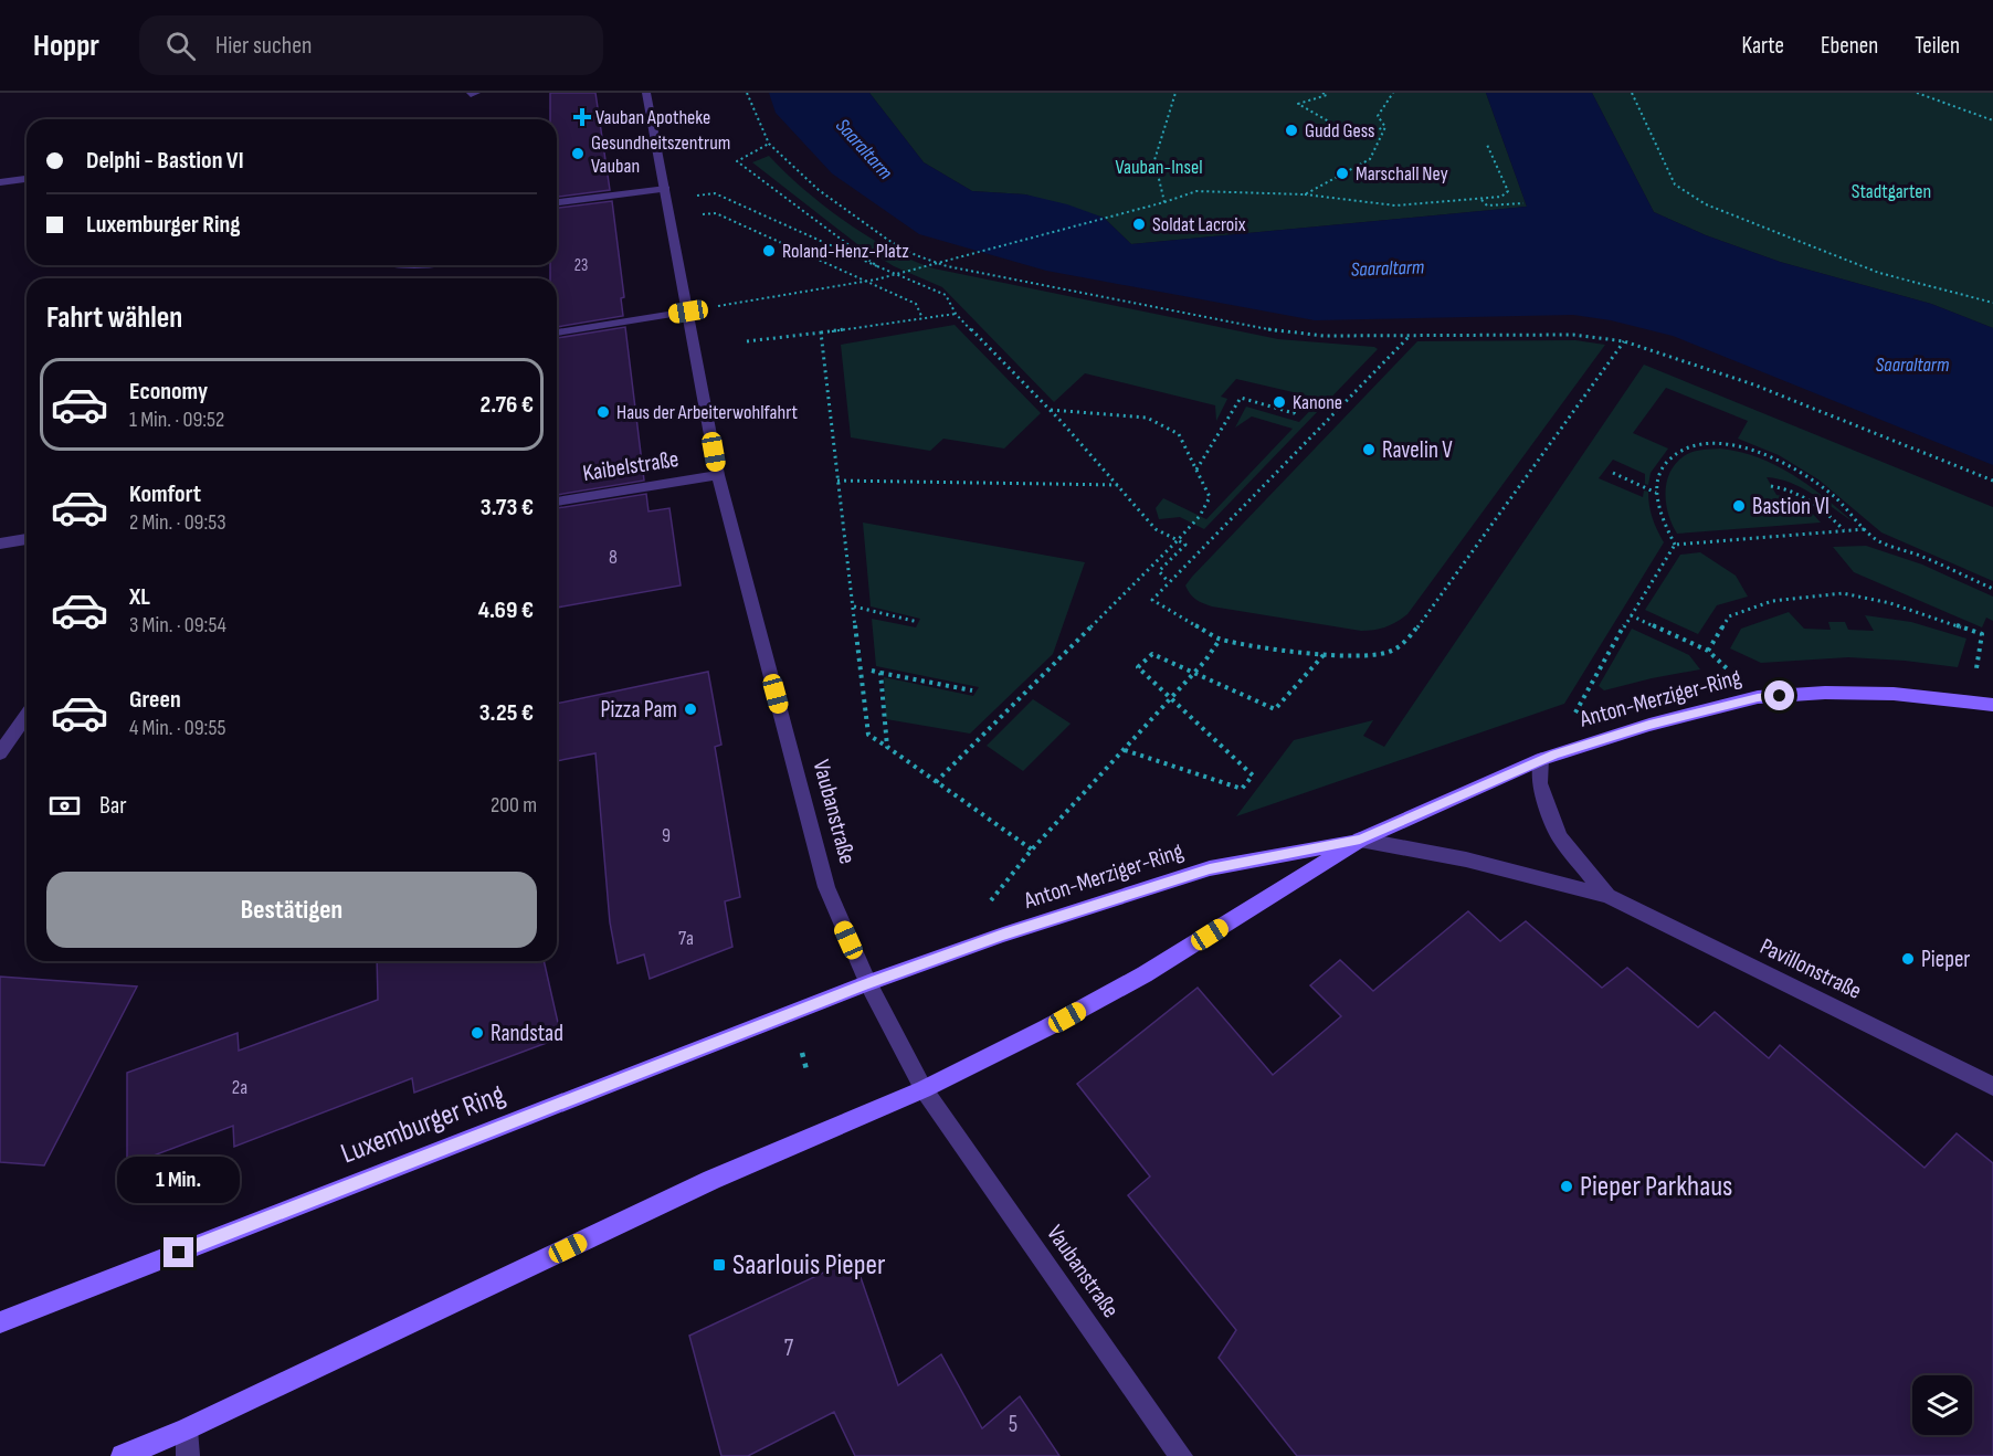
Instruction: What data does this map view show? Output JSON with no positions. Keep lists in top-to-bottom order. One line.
{"streets":{"street":["Kaibelstraße","Anton-Merziger-Ring","Vaubanstraße","Pavillonstraße","Luxemburger Ring"]},"crossings":[["Kaibelstraße","Vaubanstraße"],["Anton-Merziger-Ring","Vaubanstraße"],["Anton-Merziger-Ring","Pavillonstraße"],["Anton-Merziger-Ring","Luxemburger Ring"],["Vaubanstraße","Luxemburger Ring"]],"water":["Saaraltarm"],"parks":["Vauban-Insel","Stadtgarten"],"places":{"health":["Vauban Apotheke"],"other":["Gudd Gess","Gesundheitszentrum Vauban","Marschall Ney","Soldat Lacroix","Roland-Henz-Platz","Kanone","Haus der Arbeiterwohlfahrt","Ravelin V","Bastion VI","Pizza Pam","Pieper","Randstad","Pieper Parkhaus"],"transit":["Saarlouis Pieper"]},"house_numbers":["23","8","9","7a","2a","7","5"],"page":{"header":"Hoppr","search":"Hier suchen","nav":["Karte","Ebenen","Teilen"],"banner":["Delphi - Bastion VI","Luxemburger Ring"],"heading":"Fahrt wählen","list":[{"name":"Economy","note":"1 Min. · 09:52","value":"2.76 €"},{"name":"Komfort","note":"2 Min. · 09:53","value":"3.73 €"},{"name":"XL","note":"3 Min. · 09:54","value":"4.69 €"},{"name":"Green","note":"4 Min. · 09:55","value":"3.25 €"}],"pay":["Bar","200 m"],"buttons":"Bestätigen","bubble":"1 Min."}}
